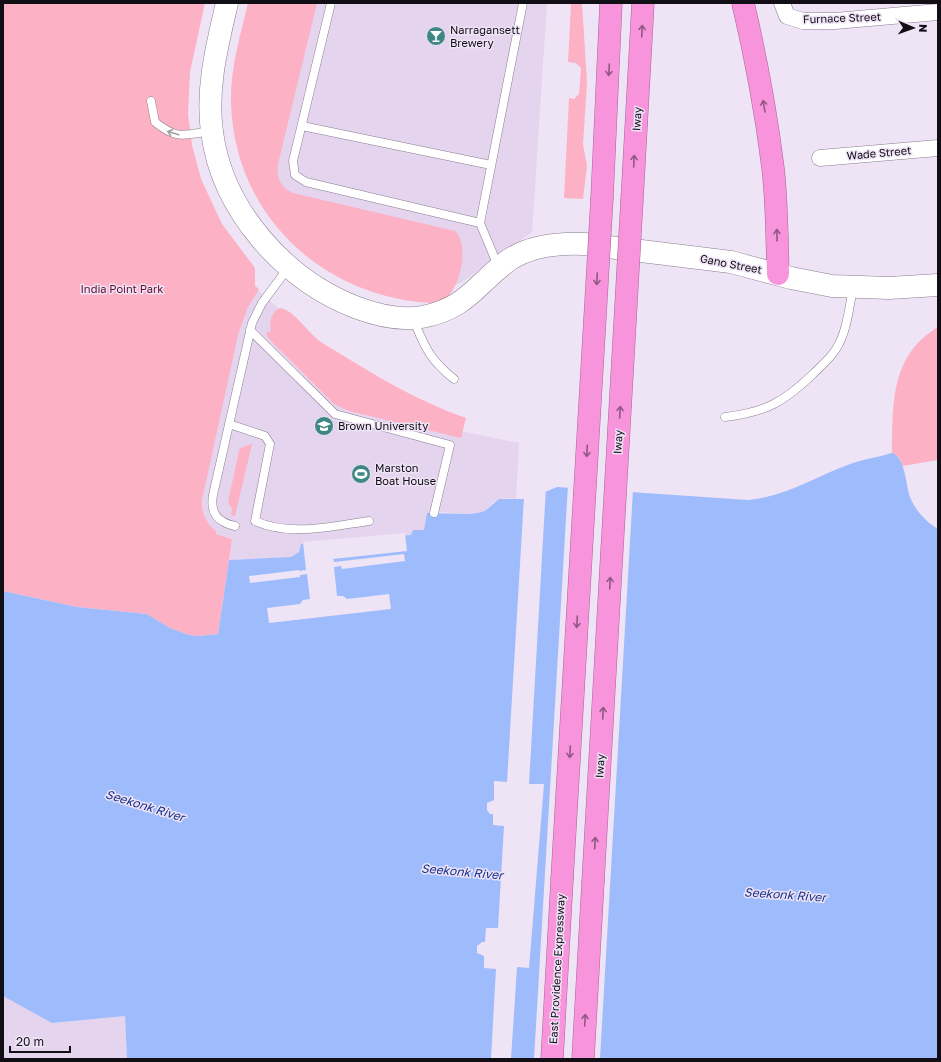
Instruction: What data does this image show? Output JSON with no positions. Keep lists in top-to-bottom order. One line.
{"streets":{"highway":["Iway","East Providence Expressway"],"street":["Furnace Street","Wade Street","Gano Street"]},"one_way":["Iway","East Providence Expressway"],"water":["Seekonk River"],"parks":["India Point Park"],"places":{"bar":["Narragansett Brewery"],"school or university":["Brown University"],"sports":["Marston Boat House"]},"scale_bar":"20 m","north":"right"}
